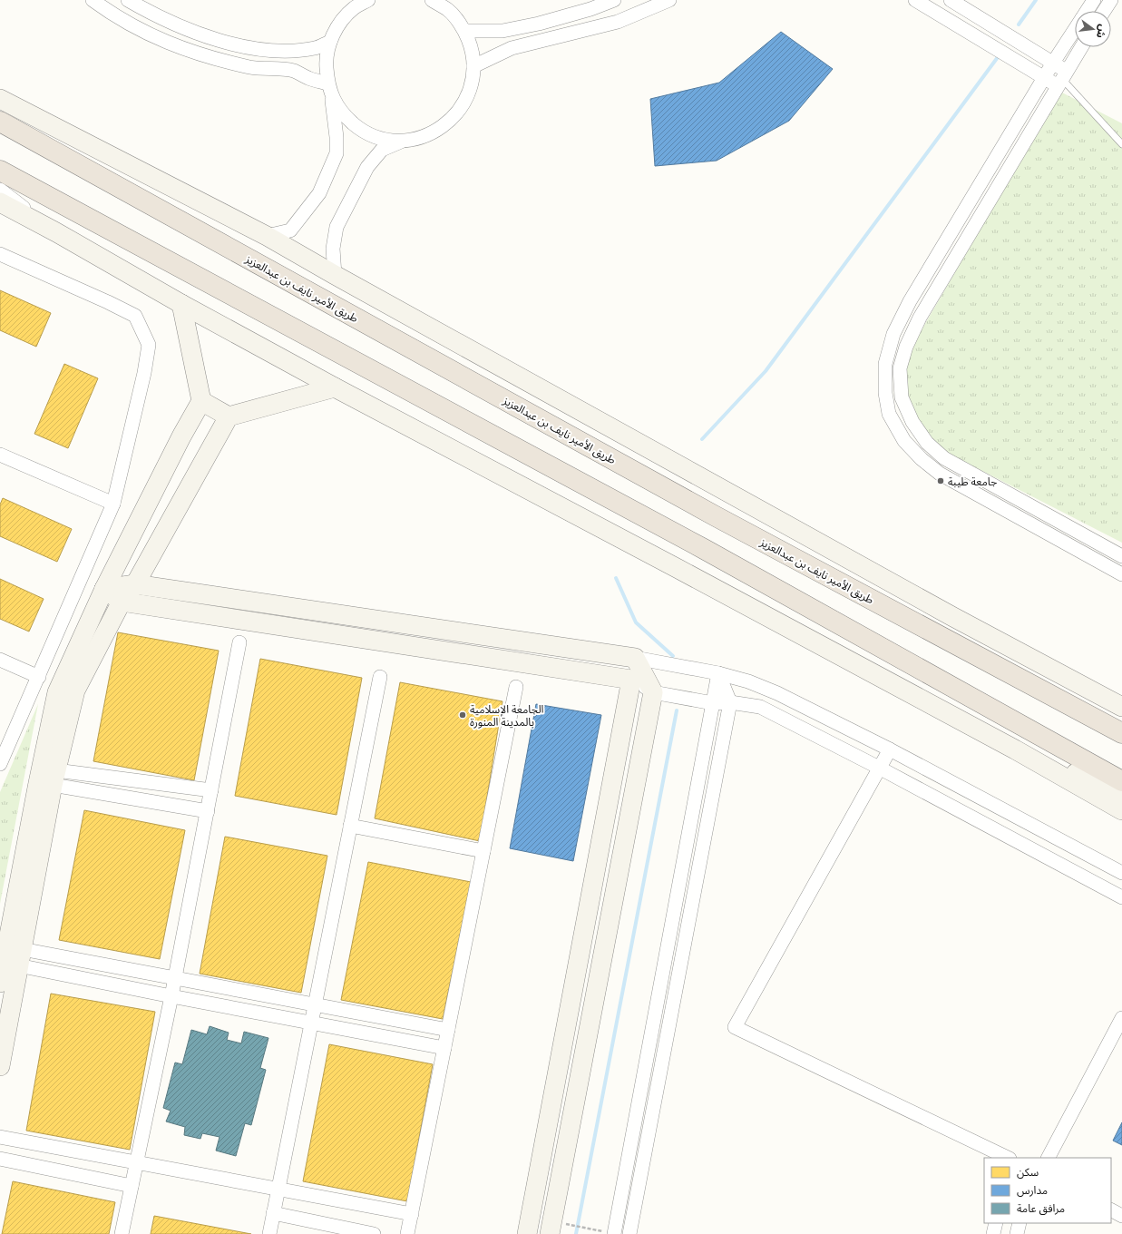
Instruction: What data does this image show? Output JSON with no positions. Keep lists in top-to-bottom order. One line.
{"streets":{"highway":["طريق الأمير نايف بن عبدالعزيز"]},"places":["جامعة طيبة","الجامعة الإسلامية بالمدينة المنورة"],"legend":["سكن","مدارس","مرافق عامة"],"north":"right"}
